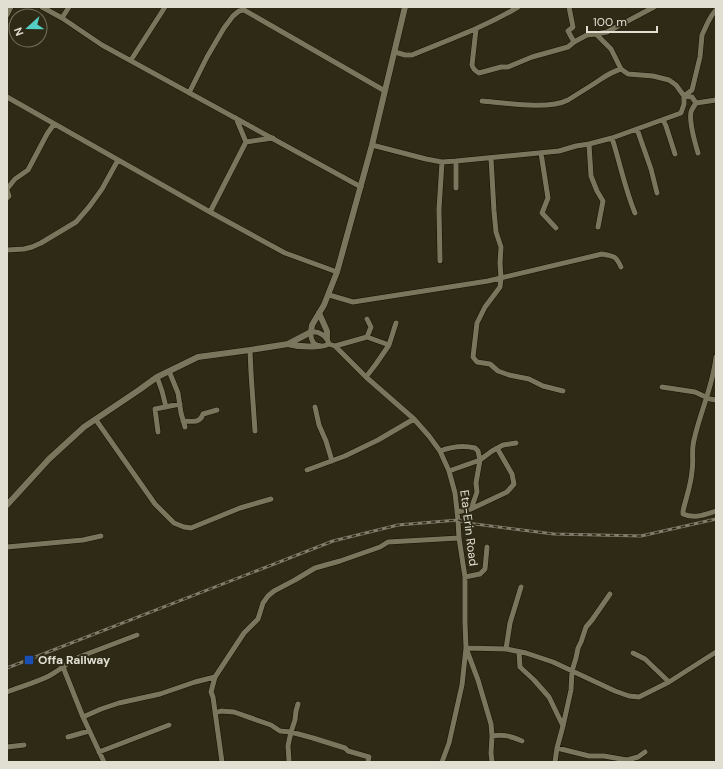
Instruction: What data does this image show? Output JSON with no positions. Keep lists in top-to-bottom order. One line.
{"streets":{"street":["Eta-Erin Road"]},"places":{"transit":["Offa Railway"]},"scale_bar":"100 m","north":"left"}
